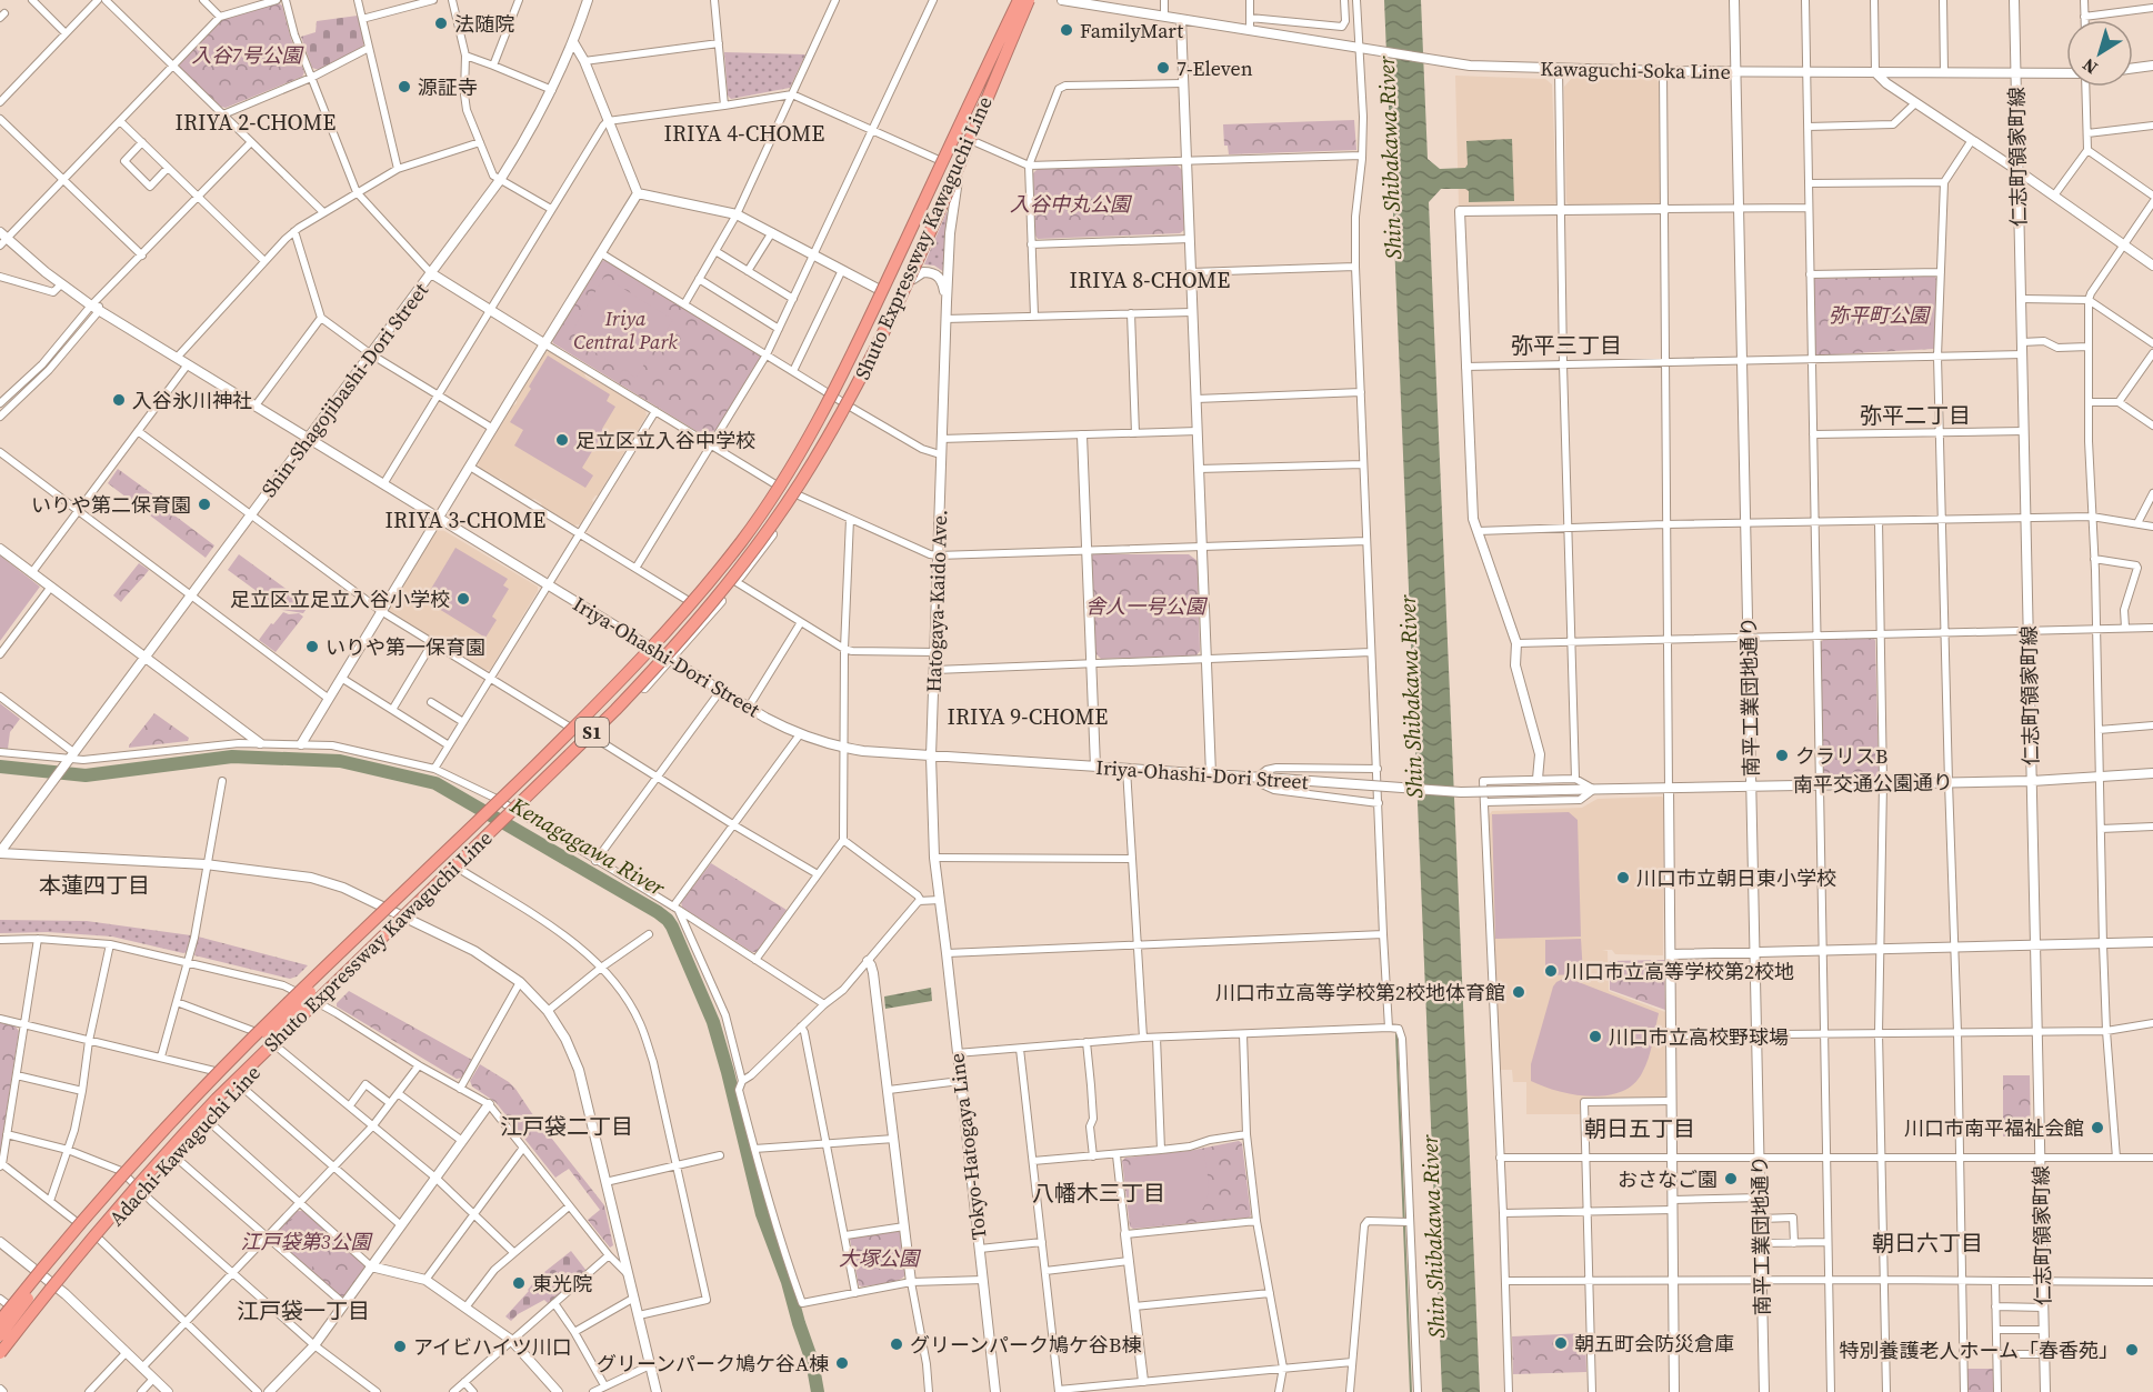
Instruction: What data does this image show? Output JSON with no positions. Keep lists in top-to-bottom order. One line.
{"streets":{"highway":["Shuto Expressway Kawaguchi Line","S1"],"street":["Kawaguchi-Soka Line","仁志町領家町線","Shin-Shagojibashi-Dori Street","Hatogaya-Kaido Ave.","Iriya-Ohashi-Dori Street","南平工業団地通り","南平交通公園通り","Adachi-Kawaguchi Line","Tokyo-Hatogaya Line"]},"crossings":[["Kawaguchi-Soka Line","仁志町領家町線"],["Kawaguchi-Soka Line","南平工業団地通り"],["仁志町領家町線","南平交通公園通り"],["Shuto Expressway Kawaguchi Line","Adachi-Kawaguchi Line"],["Shin-Shagojibashi-Dori Street","Iriya-Ohashi-Dori Street"],["Hatogaya-Kaido Ave.","Iriya-Ohashi-Dori Street"],["Hatogaya-Kaido Ave.","Adachi-Kawaguchi Line"],["Hatogaya-Kaido Ave.","Tokyo-Hatogaya Line"],["Iriya-Ohashi-Dori Street","南平交通公園通り"],["Iriya-Ohashi-Dori Street","Adachi-Kawaguchi Line"],["南平工業団地通り","南平交通公園通り"]],"districts":["IRIYA 2-CHOME","IRIYA 4-CHOME","IRIYA 8-CHOME","弥平三丁目","弥平二丁目","IRIYA 3-CHOME","IRIYA 9-CHOME","本蓮四丁目","江戸袋二丁目","朝日五丁目","八幡木三丁目","朝日六丁目","江戸袋一丁目"],"water":["Shin Shibakawa River","Kenagagawa River"],"parks":["入谷7号公園","入谷中丸公園","弥平町公園","Iriya Central Park","舎人一号公園","江戸袋第3公園","大塚公園"],"places":["法随院","FamilyMart","7-Eleven","源証寺","入谷氷川神社","足立区立入谷中学校","いりや第二保育園","足立区立足立入谷小学校","いりや第一保育園","クラリスB","川口市立朝日東小学校","川口市立高等学校第2校地","川口市立高等学校第2校地体育館","川口市立高校野球場","川口市南平福祉会館","おさなご園","東光院","朝五町会防災倉庫","グリーンパーク鳩ケ谷B棟","アイビハイツ川口","特別養護老人ホーム「春香苑」","グリーンパーク鳩ケ谷A棟"],"north":"bottom left"}
